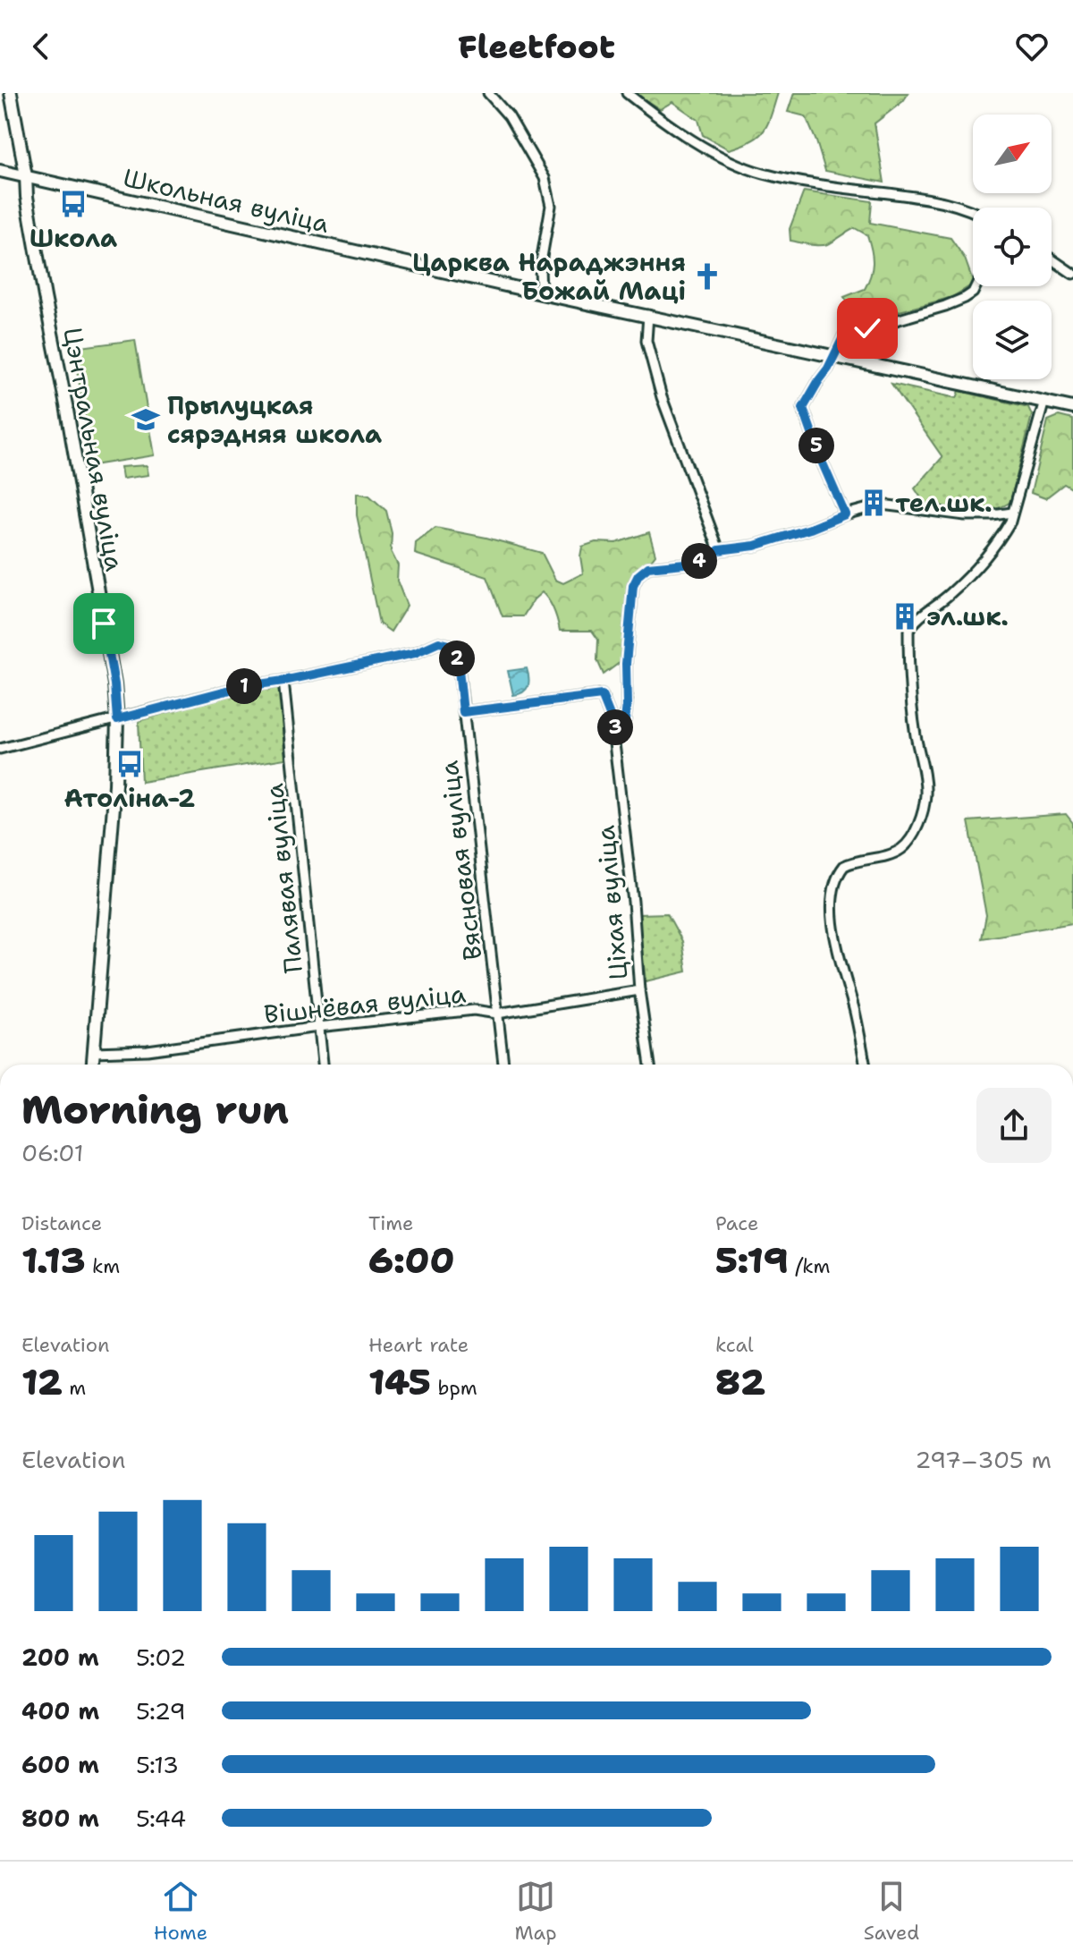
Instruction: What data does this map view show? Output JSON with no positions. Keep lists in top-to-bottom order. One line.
{"streets":{"street":["Школьная вуліца","Цэнтральная вуліца","Вясновая вуліца","Палявая вуліца","Ціхая вуліца","Вішнёвая вуліца"]},"crossings":[["Школьная вуліца","Цэнтральная вуліца"],["Цэнтральная вуліца","Вішнёвая вуліца"],["Вясновая вуліца","Палявая вуліца"],["Вясновая вуліца","Вішнёвая вуліца"],["Палявая вуліца","Вішнёвая вуліца"],["Ціхая вуліца","Вішнёвая вуліца"]],"places":{"bus stop":["Школа","Атоліна-2"],"church":["Царква Нараджэння Божай Маці"],"school or university":["Прылуцкая сярэдняя школа"],"building":["тел.шк.","эл.шк."]},"north":"top right","page":{"header":"Fleetfoot","pins":["5","4","2","1","3"],"heading":["Morning run","06:01"],"stats":[["Distance","1.13 km"],["Time","6:00"],["Pace","5:19 /km"],["Elevation","12 m"],["Heart rate","145 bpm"],["kcal","82"]],"chart":["Elevation","297–305 m"],"list":[{"name":"200 m","note":"5:02"},{"name":"400 m","note":"5:29"},{"name":"600 m","note":"5:13"},{"name":"800 m","note":"5:44"}],"tabs":["Home","Map","Saved"]}}
